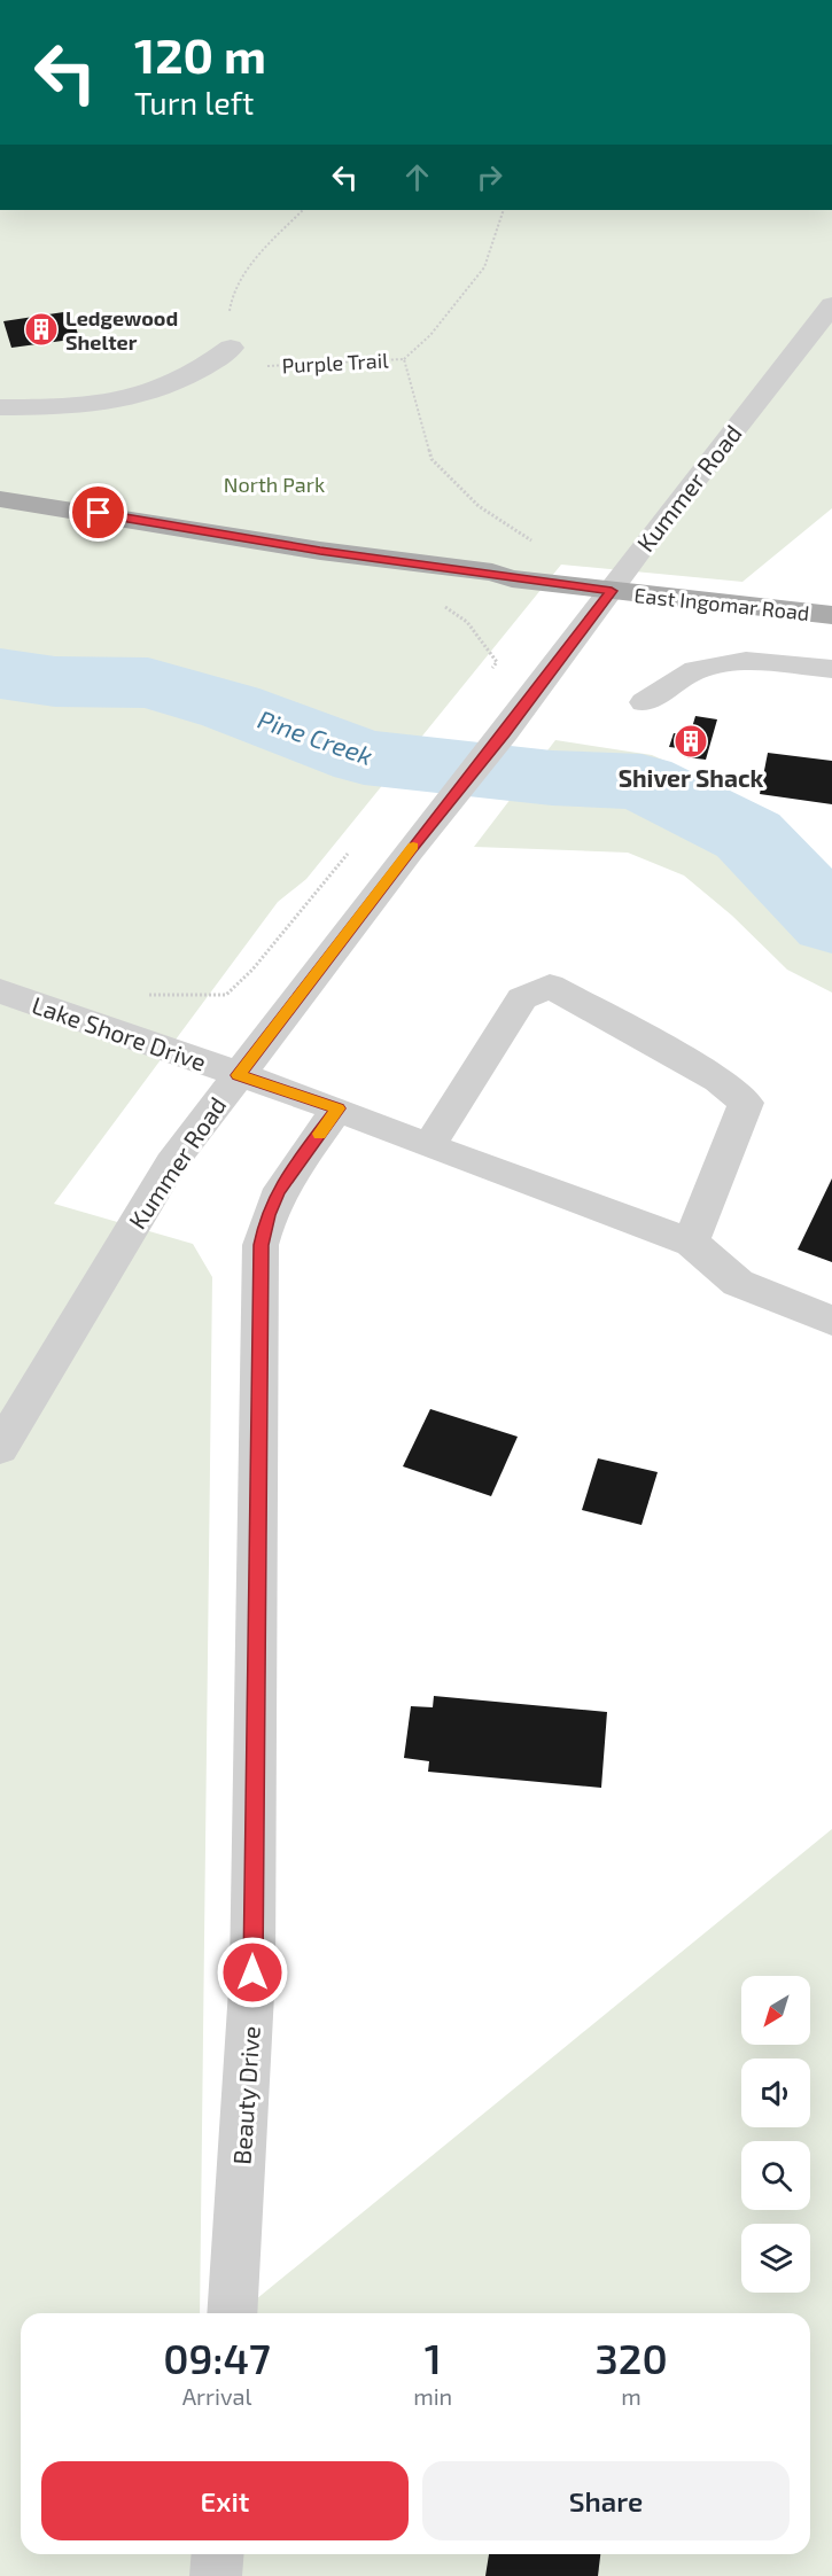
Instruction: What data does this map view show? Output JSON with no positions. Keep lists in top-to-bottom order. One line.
{"streets":{"main road":["East Ingomar Road"],"street":["Kummer Road","Lake Shore Drive","Beauty Drive"],"path":["Purple Trail"]},"crossings":[["Purple Trail","East Ingomar Road"],["Kummer Road","East Ingomar Road"],["Kummer Road","Lake Shore Drive"],["Lake Shore Drive","Beauty Drive"]],"water":["Pine Creek"],"parks":["North Park"],"places":{"building":["Ledgewood Shelter","Shiver Shack"]},"north":"bottom left","page":{"turn":["120 m","Turn left"],"eta":["09:47","Arrival","1","min","320","m"],"buttons":["Exit","Share"]}}
